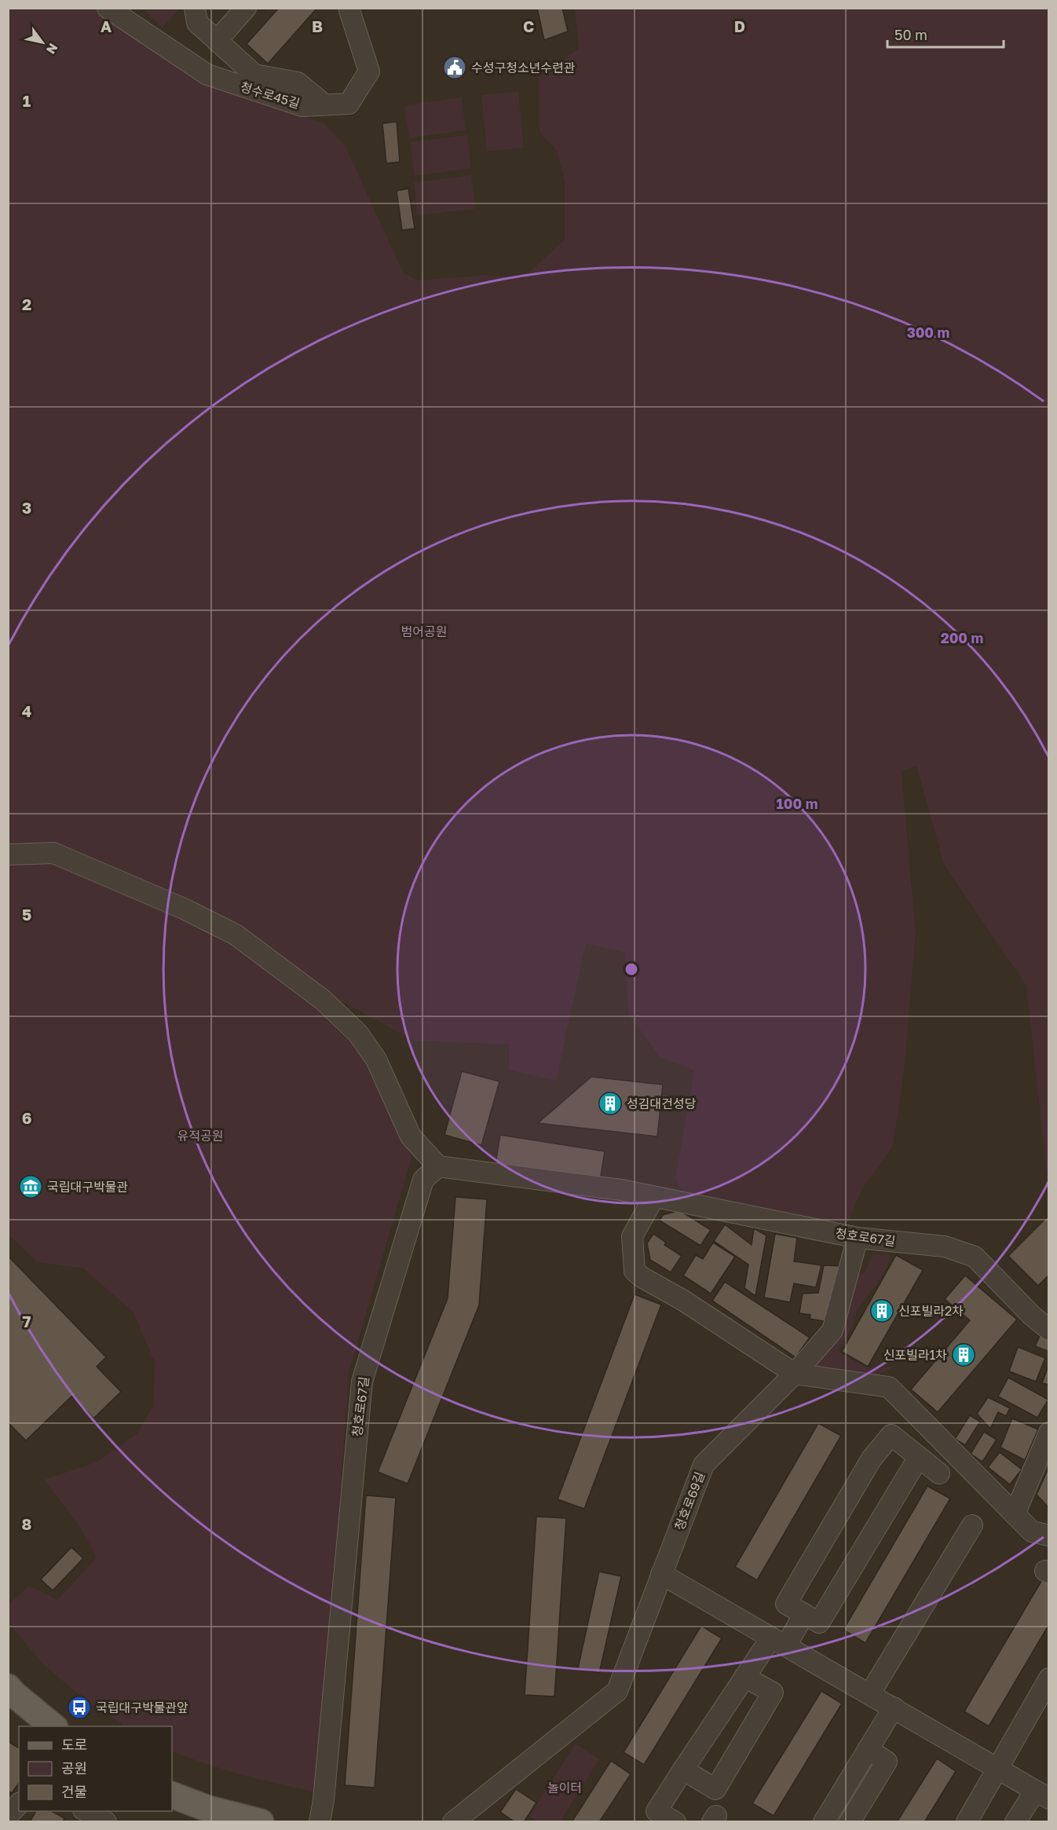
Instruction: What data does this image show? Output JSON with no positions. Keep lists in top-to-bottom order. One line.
{"streets":{"street":["청수로45길","청호로67길","청호로69길"]},"crossings":[["청호로67길","청호로69길"]],"parks":["범어공원","유적공원","놀이터"],"places":{"public building":["수성구청소년수련관"],"building":["성김대건성당","신포빌라2차","신포빌라1차"],"museum":["국립대구박물관"],"bus stop":["국립대구박물관앞"]},"legend":["도로","공원","건물"],"scale_bar":"50 m","north":"bottom right","grid":{"columns":["A","B","C","D"],"rows":["1","2","3","4","5","6","7","8"]},"rings":["300 m","200 m","100 m"]}
